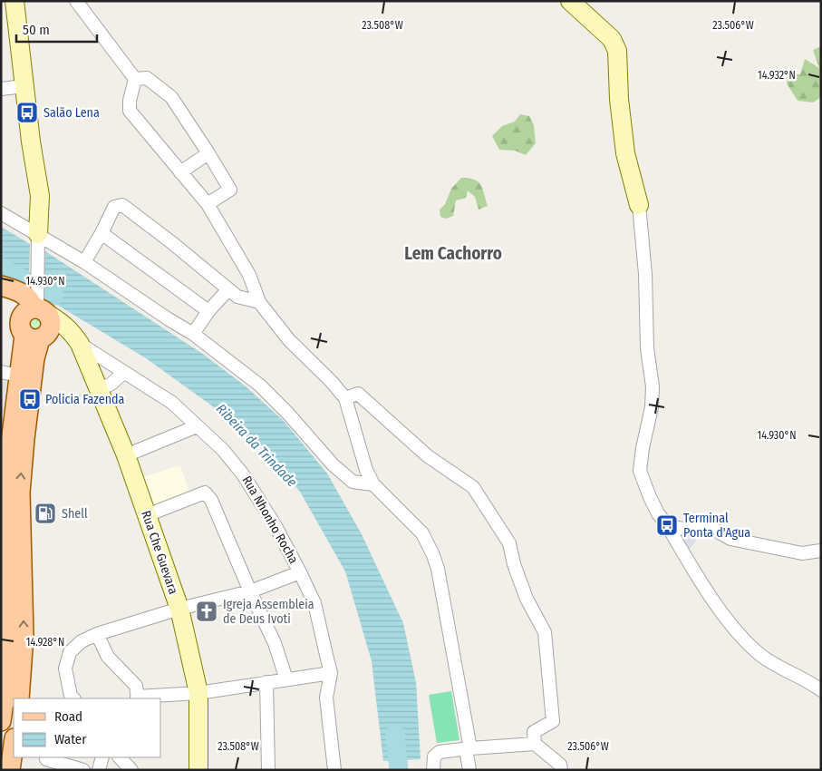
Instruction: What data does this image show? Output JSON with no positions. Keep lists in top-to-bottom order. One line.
{"streets":{"street":["Rua Nhonho Rocha","Rua Che Guevara"]},"crossings":[["Rua Nhonho Rocha","Rua Che Guevara"]],"districts":["Lem Cachorro"],"water":["Ribeira da Trindade"],"places":{"bus stop":["Salão Lena","Policia Fazenda","Terminal Ponta d'Agua"],"fuel station":["Shell"],"church":["Igreja Assembleia de Deus Ivoti"]},"legend":["Road","Water"],"scale_bar":"50 m","coordinates":["23.508°W","23.506°W","14.932°N","14.930°N","14.928°N"]}
